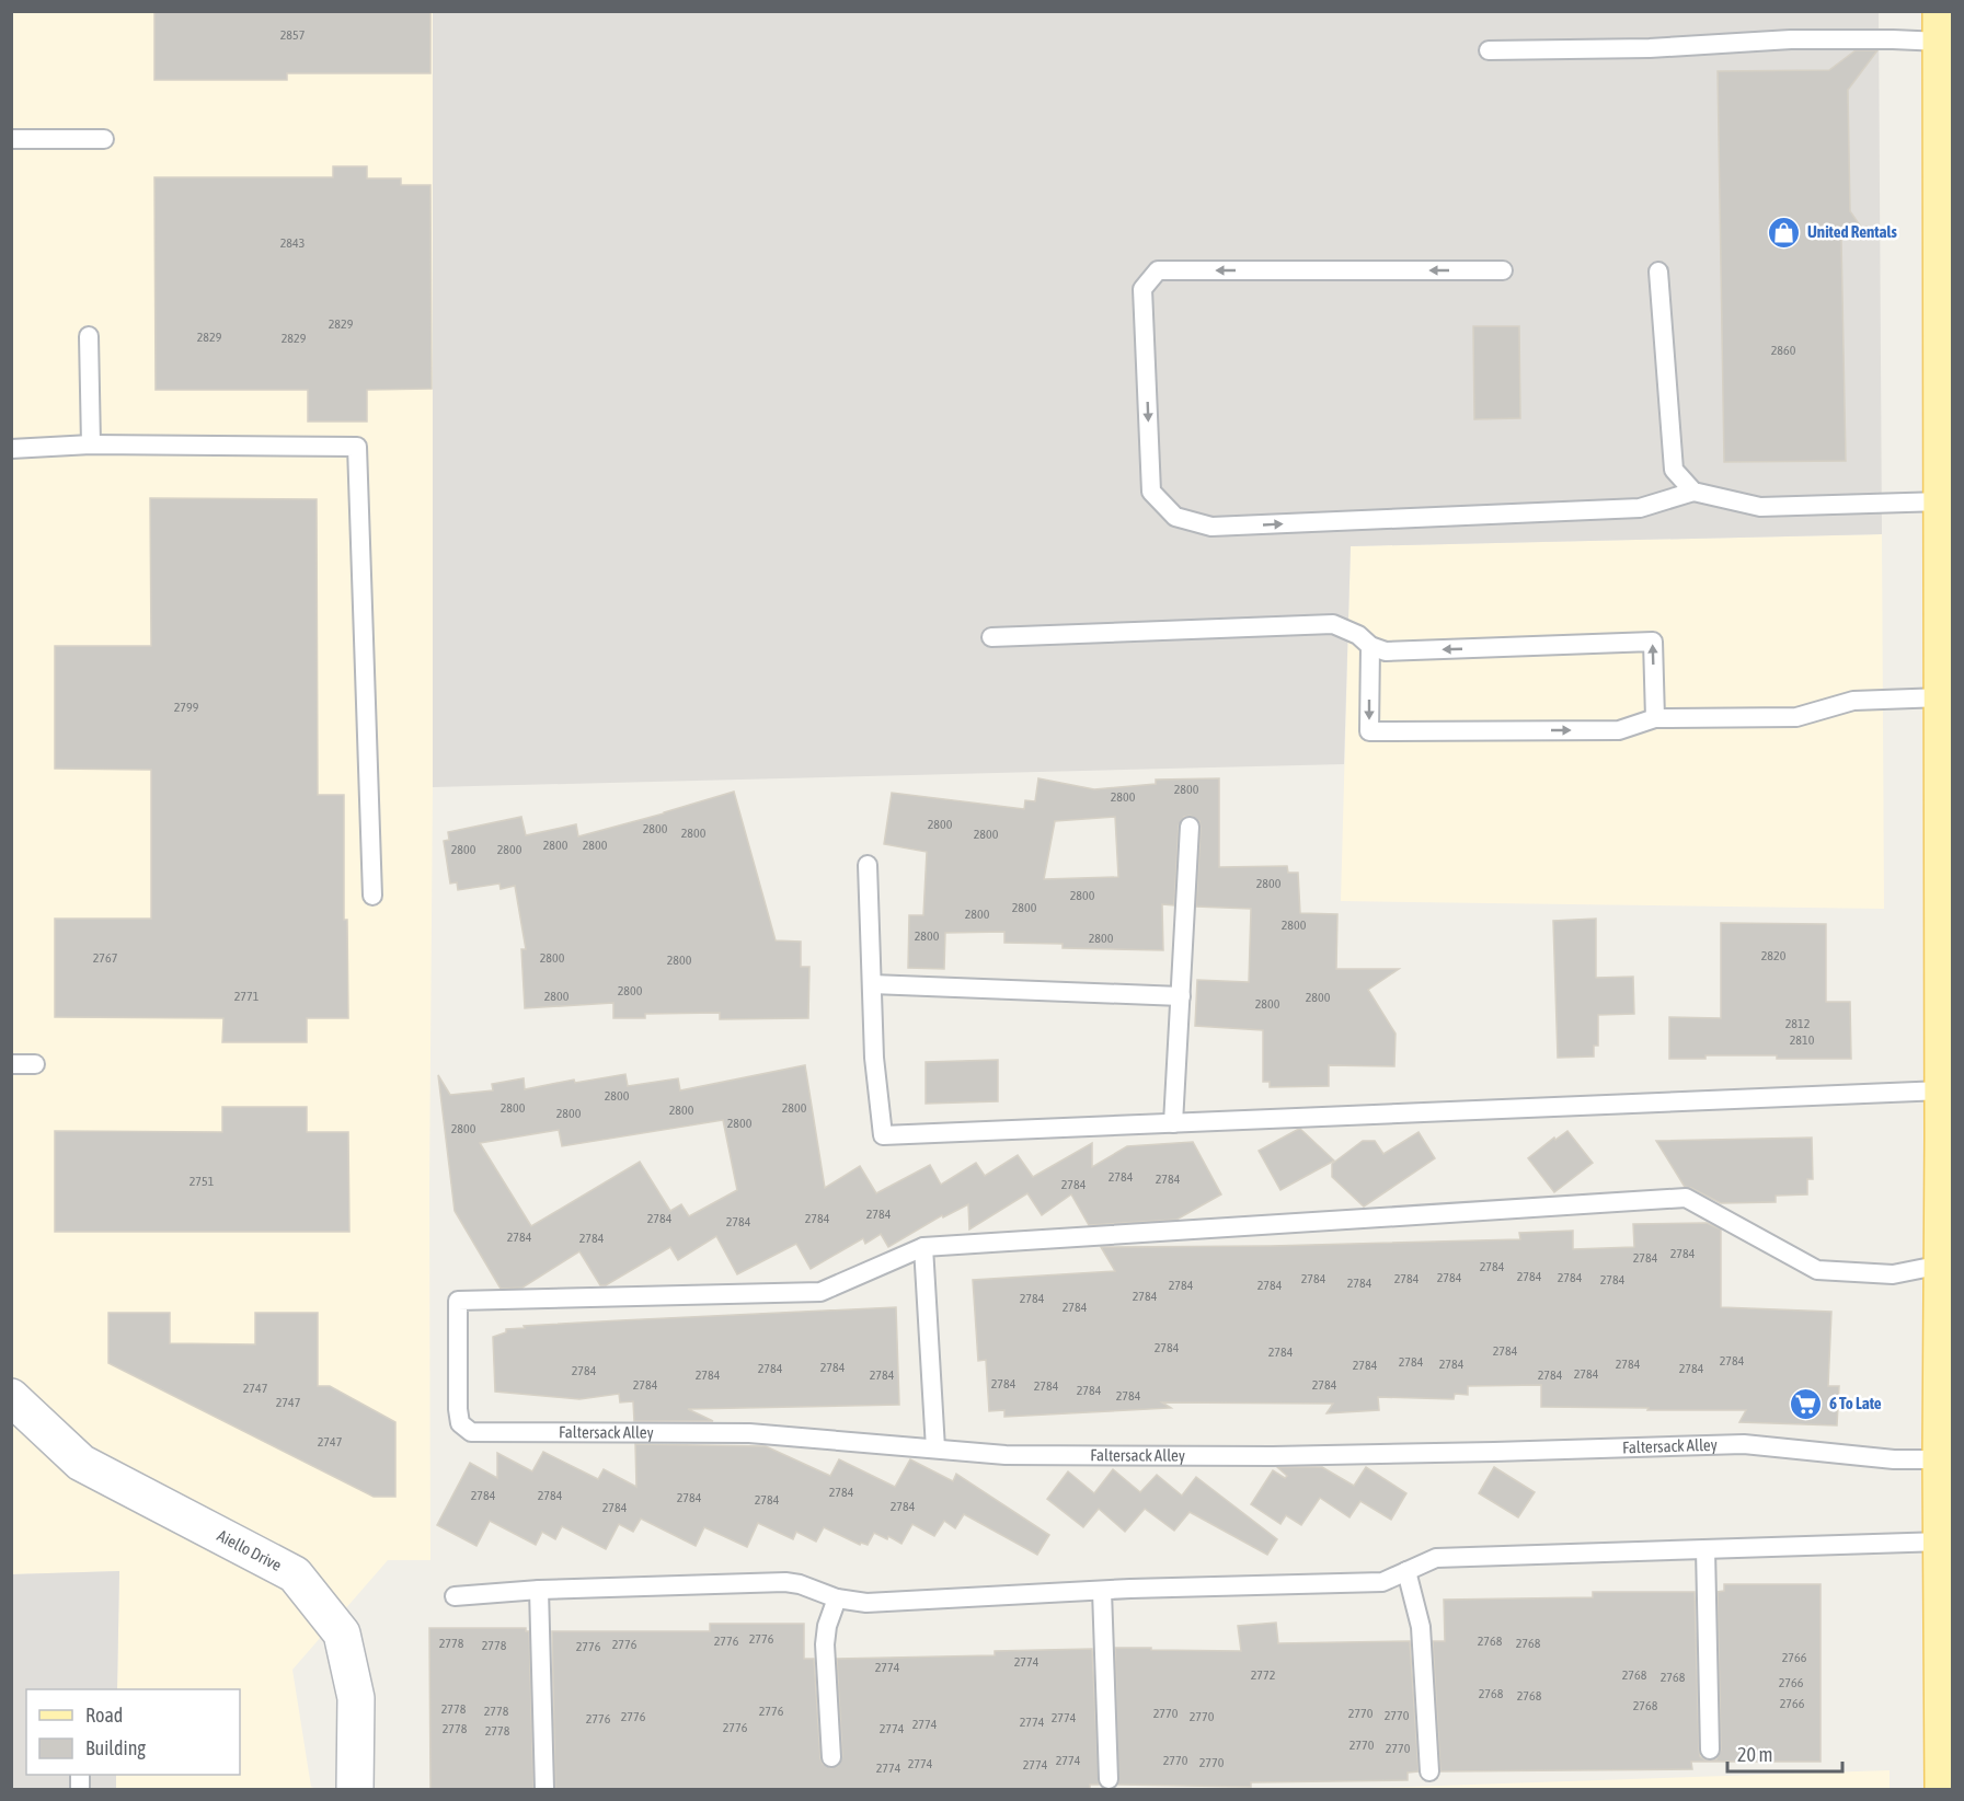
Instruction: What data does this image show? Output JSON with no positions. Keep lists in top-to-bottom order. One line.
{"streets":{"street":["Aiello Drive"],"lane":["Faltersack Alley"]},"places":{"shop":["United Rentals"],"supermarket":["6 To Late"]},"house_numbers":["2857","2843","2829","2829","2829","2860","2799","2800","2800","2800","2800","2800","2800","2800","2800","2800","2800","2800","2800","2800","2800","2800","2800","2800","2820","2767","2800","2800","2800","2771","2800","2800","2800","2812","2810","2800","2800","2800","2800","2800","2800","2800","2784","2784","2751","2784","2784","2784","2784","2784","2784","2784","2784","2784","2784","2784","2784","2784","2784","2784","2784","2784","2784","2784","2784","2784","2784","2784","2784","2784","2784","2784","2784","2784","2784","2784","2784","2784","2784","2784","2784","2784","2784","2784","2784","2784","2784","2747","2784","2784","2747","2747","2784","2784","2784","2784","2784","2784","2784","2776","2776","2768","2778","2768","2776","2778","2776","2766","2774","2774","2772","2768","2768","2766","2768","2768","2766","2768","2778","2778","2776","2770","2770","2770","2776","2770","2774","2776","2774","2774","2776","2778","2774","2778","2770","2770","2774","2770","2770","2774","2774","2774"],"legend":["Road","Building"],"scale_bar":"20 m"}
